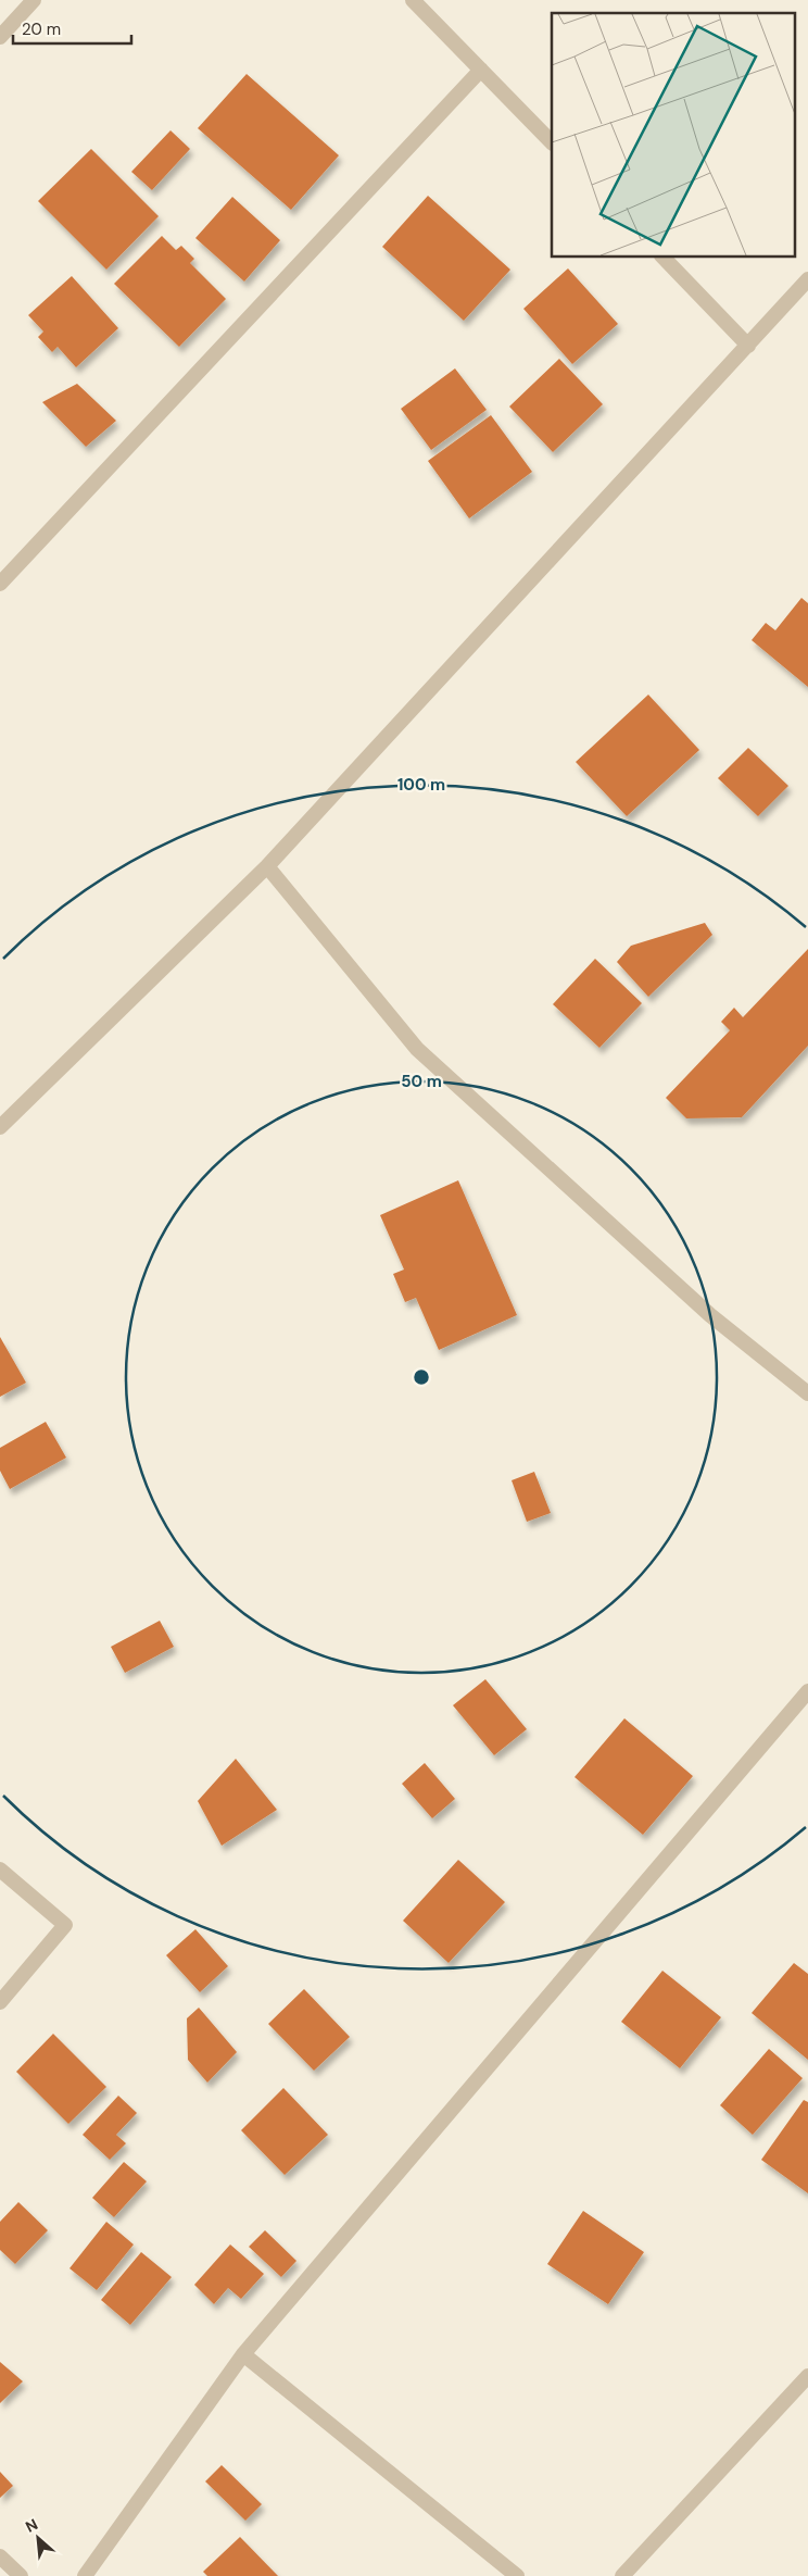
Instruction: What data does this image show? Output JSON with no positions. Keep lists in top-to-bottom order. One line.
{"scale_bar":"20 m","north":"top left","rings":["100 m","50 m"]}
